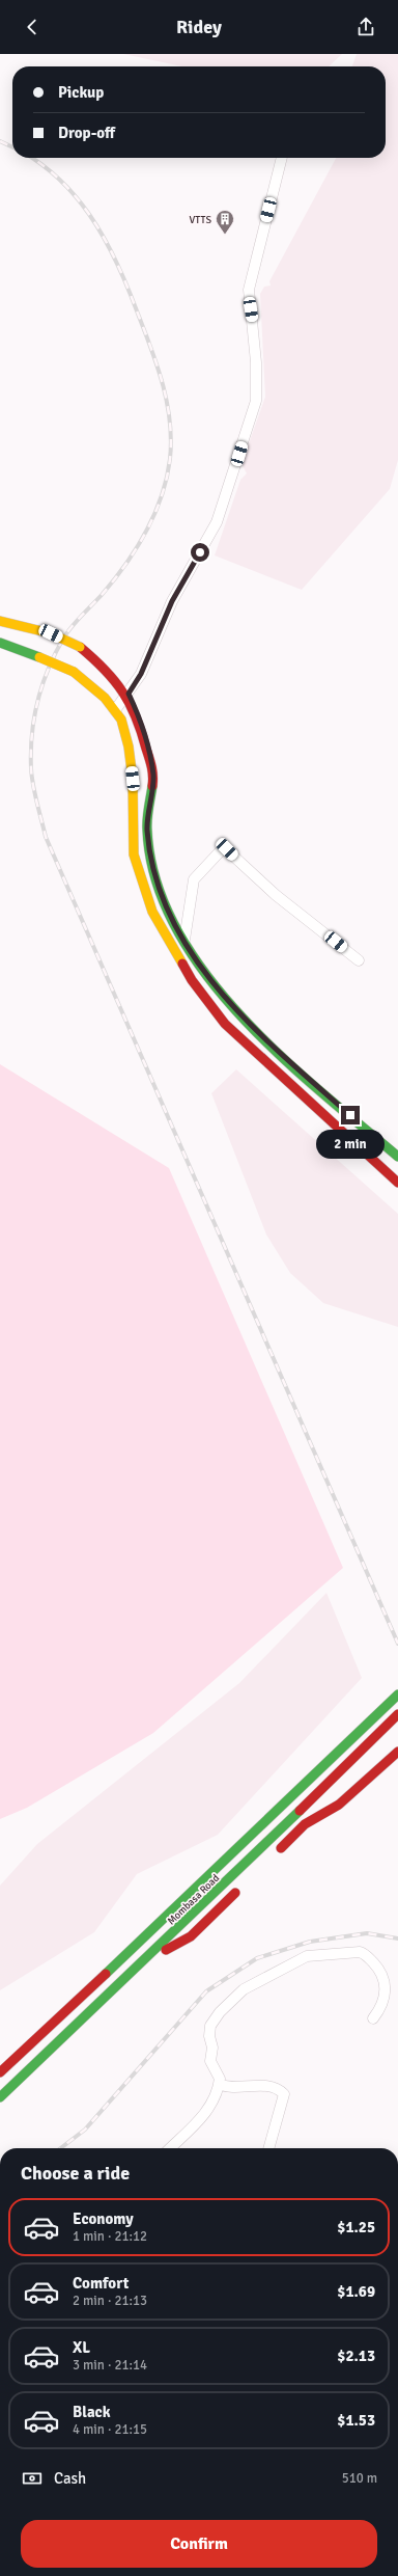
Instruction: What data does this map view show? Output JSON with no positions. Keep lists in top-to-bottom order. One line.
{"streets":{"main road":["Mombasa Road"]},"places":{"building":["VTTS"]},"page":{"header":"Ridey","banner":["Pickup","Drop-off"],"bubble":"2 min","heading":"Choose a ride","list":[{"name":"Economy","note":"1 min · 21:12","value":"$1.25"},{"name":"Comfort","note":"2 min · 21:13","value":"$1.69"},{"name":"XL","note":"3 min · 21:14","value":"$2.13"},{"name":"Black","note":"4 min · 21:15","value":"$1.53"}],"pay":["Cash","510 m"],"buttons":"Confirm"}}
